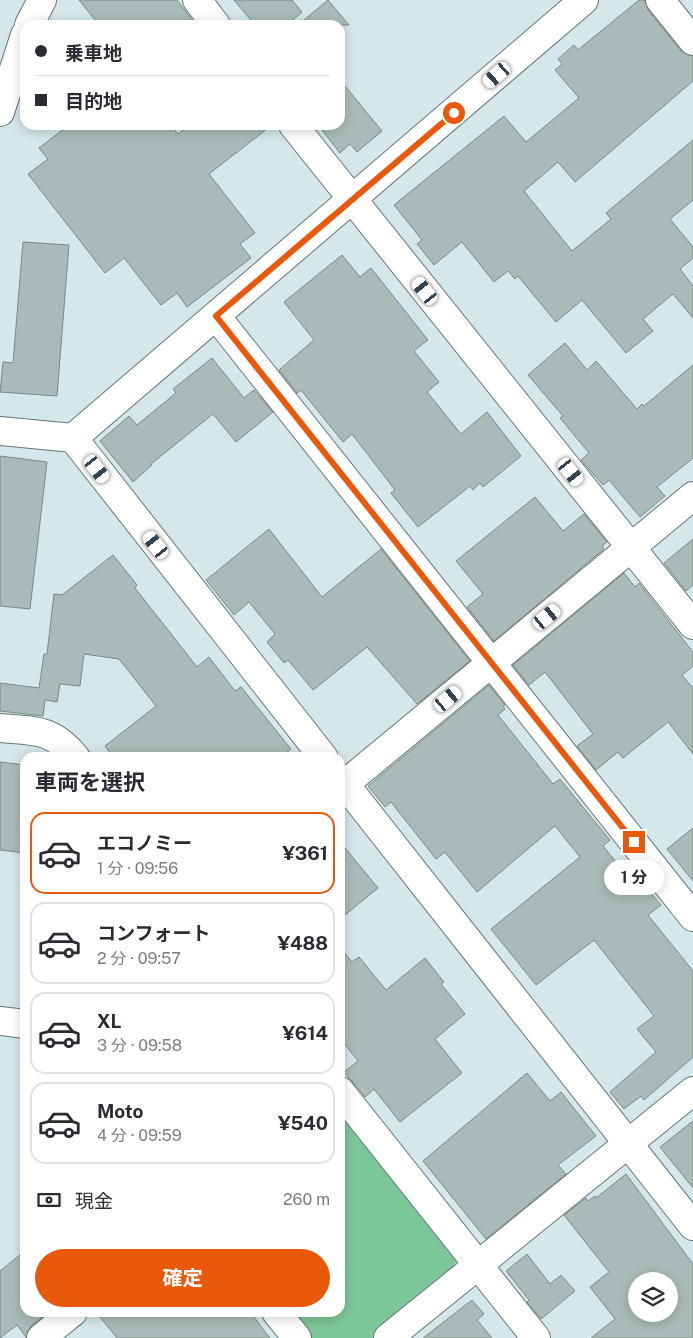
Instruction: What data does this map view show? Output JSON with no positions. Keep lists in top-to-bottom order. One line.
{"page":{"banner":["乗車地","目的地"],"heading":"車両を選択","list":[{"name":"エコノミー","note":"1 分 · 09:56","value":"¥361"},{"name":"コンフォート","note":"2 分 · 09:57","value":"¥488"},{"name":"XL","note":"3 分 · 09:58","value":"¥614"},{"name":"Moto","note":"4 分 · 09:59","value":"¥540"}],"bubble":"1 分","pay":["現金","260 m"],"buttons":"確定"}}
